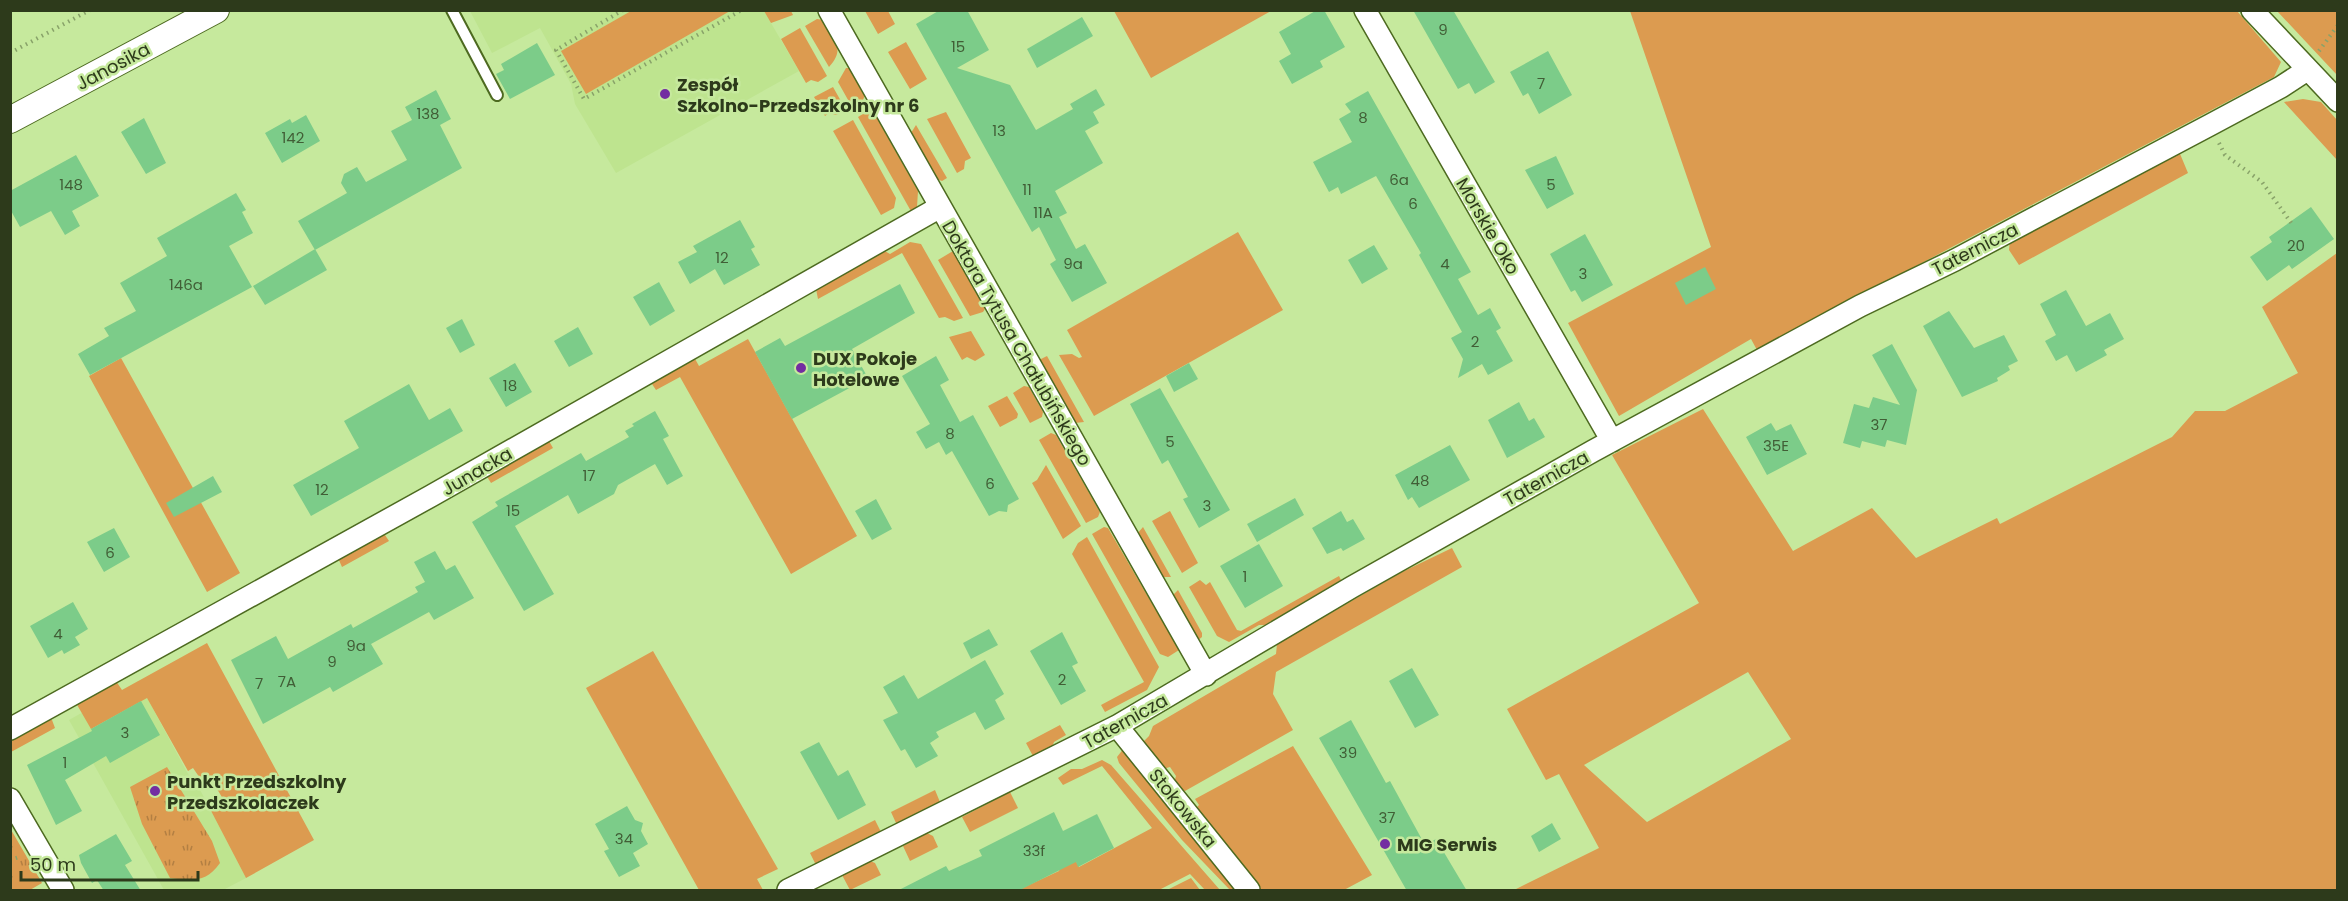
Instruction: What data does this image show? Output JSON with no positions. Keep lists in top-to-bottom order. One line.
{"streets":{"street":["Janosika","Morskie Oko","Taternicza","Doktora Tytusa Chałubińskiego","Junacka","Stokowska"]},"crossings":[["Morskie Oko","Taternicza"],["Taternicza","Doktora Tytusa Chałubińskiego"],["Taternicza","Stokowska"],["Doktora Tytusa Chałubińskiego","Junacka"]],"places":["Zespół Szkolno-Przedszkolny nr 6","DUX Pokoje Hotelowe","Punkt Przedszkolny Przedszkolaczek","MIG Serwis"],"house_numbers":["9","15","7","138","8","13","142","6a","148","5","11","6","11A","20","12","9a","4","3","146a","2","18","37","8","5","35E","17","48","6","12","3","15","6","1","4","9a","9","2","7A","7","3","39","1","37","34","33f"],"scale_bar":"50 m"}
